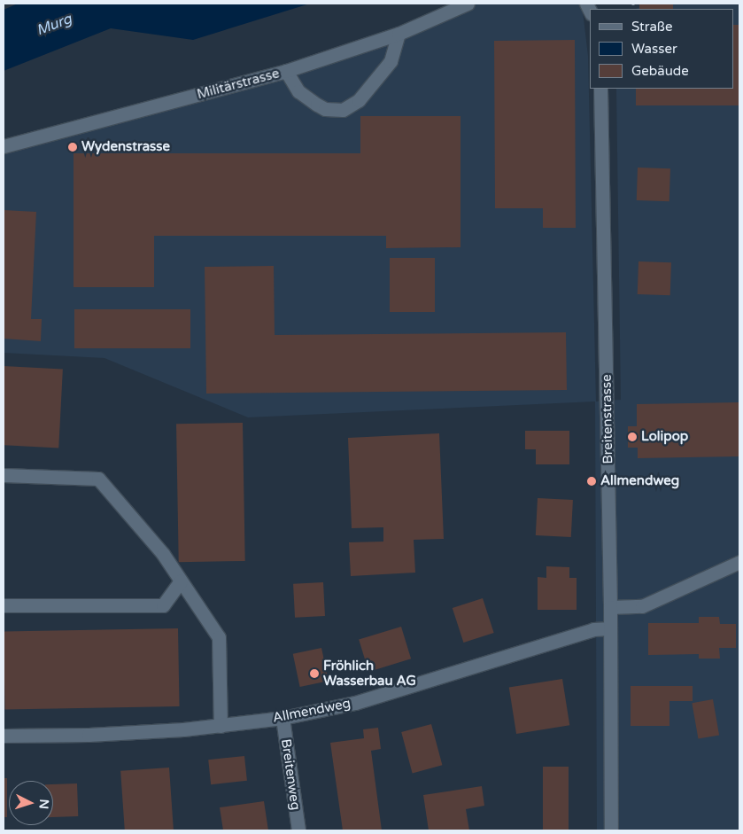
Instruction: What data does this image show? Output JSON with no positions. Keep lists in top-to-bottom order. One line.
{"streets":{"street":["Militärstrasse","Breitenstrasse","Allmendweg","Breitenweg"]},"crossings":[["Breitenstrasse","Allmendweg"],["Allmendweg","Breitenweg"]],"water":["Murg"],"places":["Wydenstrasse","Lolipop","Allmendweg","Fröhlich Wasserbau AG"],"legend":["Straße","Wasser","Gebäude"],"north":"right"}
